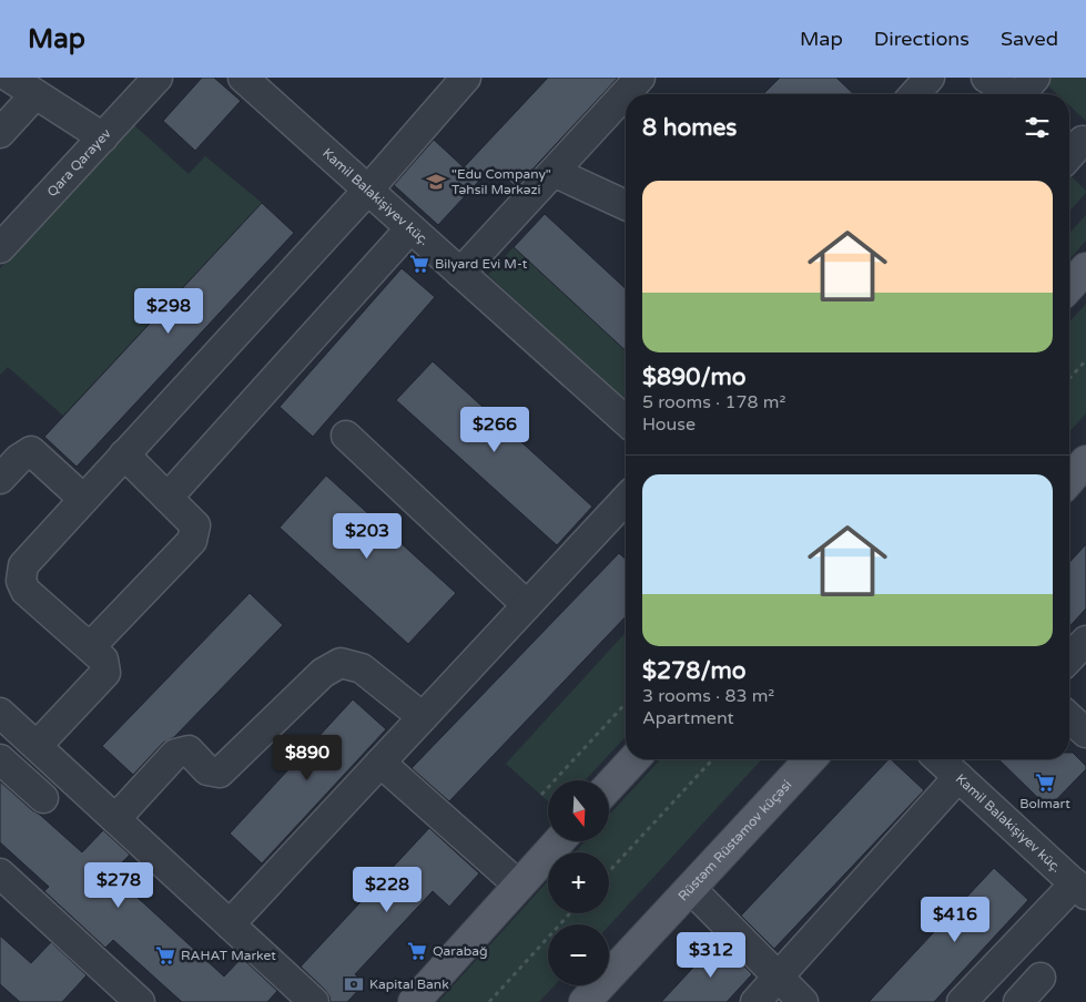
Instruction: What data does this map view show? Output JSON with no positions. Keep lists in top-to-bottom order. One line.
{"streets":{"main road":["Rüstəm Rüstəmov küçəsi"],"street":["Qara Qarayev","Kamil Balakişiyev küç."]},"places":{"school or university":["\"Edu Company\" Təhsil Mərkəzi"],"supermarket":["Bilyard Evi M-t","Bolmart","Qarabağ","RAHAT Market"],"bank":["Kapital Bank"]},"north":"bottom","page":{"header":"Map","nav":["Map","Directions","Saved"],"heading":"8 homes","list":[{"name":"$890/mo","note":"5 rooms · 178 m² · House"},{"name":"$278/mo","note":"3 rooms · 83 m² · Apartment"}],"price":["$298","$266","$203","$890","$278","$228","$416","$312"],"map_buttons":["+","−"]}}
